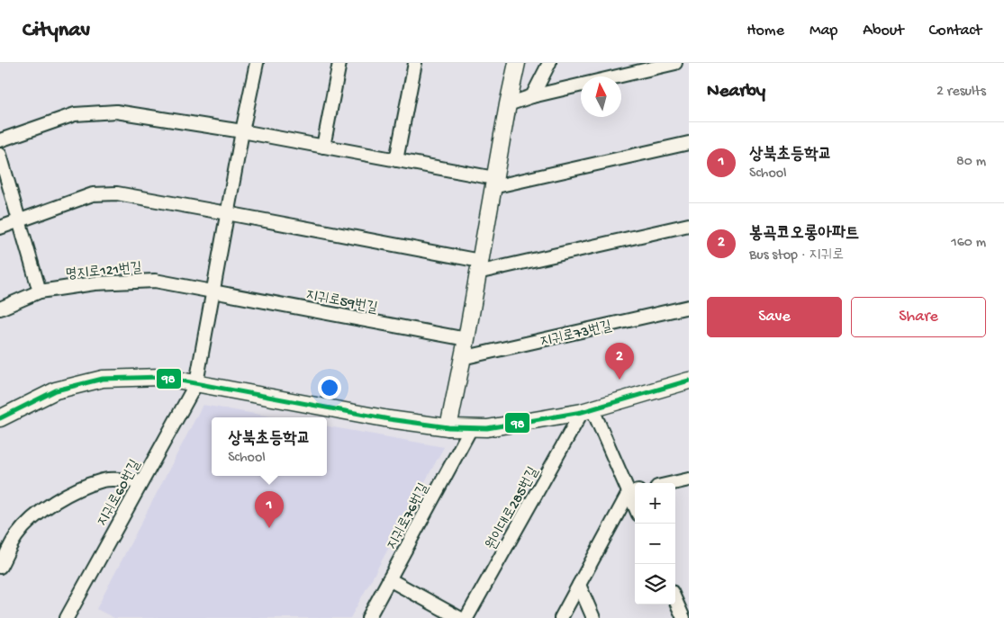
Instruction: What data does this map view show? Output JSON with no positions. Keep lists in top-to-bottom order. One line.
{"streets":{"street":["명지로121번길","지귀로59번길","지귀로73번길","지귀로60번길","원이대로285번길","지귀로76번길"]},"crossings":[["명지로121번길","지귀로59번길"]],"lines":["transit line 98"],"north":"top","page":{"header":"Citynav","nav":["Home","Map","About","Contact"],"heading":["Nearby","2 results"],"list":[{"mark":"1","name":"상북초등학교","note":"School","value":"80 m"},{"mark":"2","name":"봉곡코오롱아파트","note":"Bus stop · 지귀로","value":"160 m"}],"buttons":["Save","Share"],"pins":["2","1"],"popup":["상북초등학교","School"],"map_buttons":["+","−"]}}
